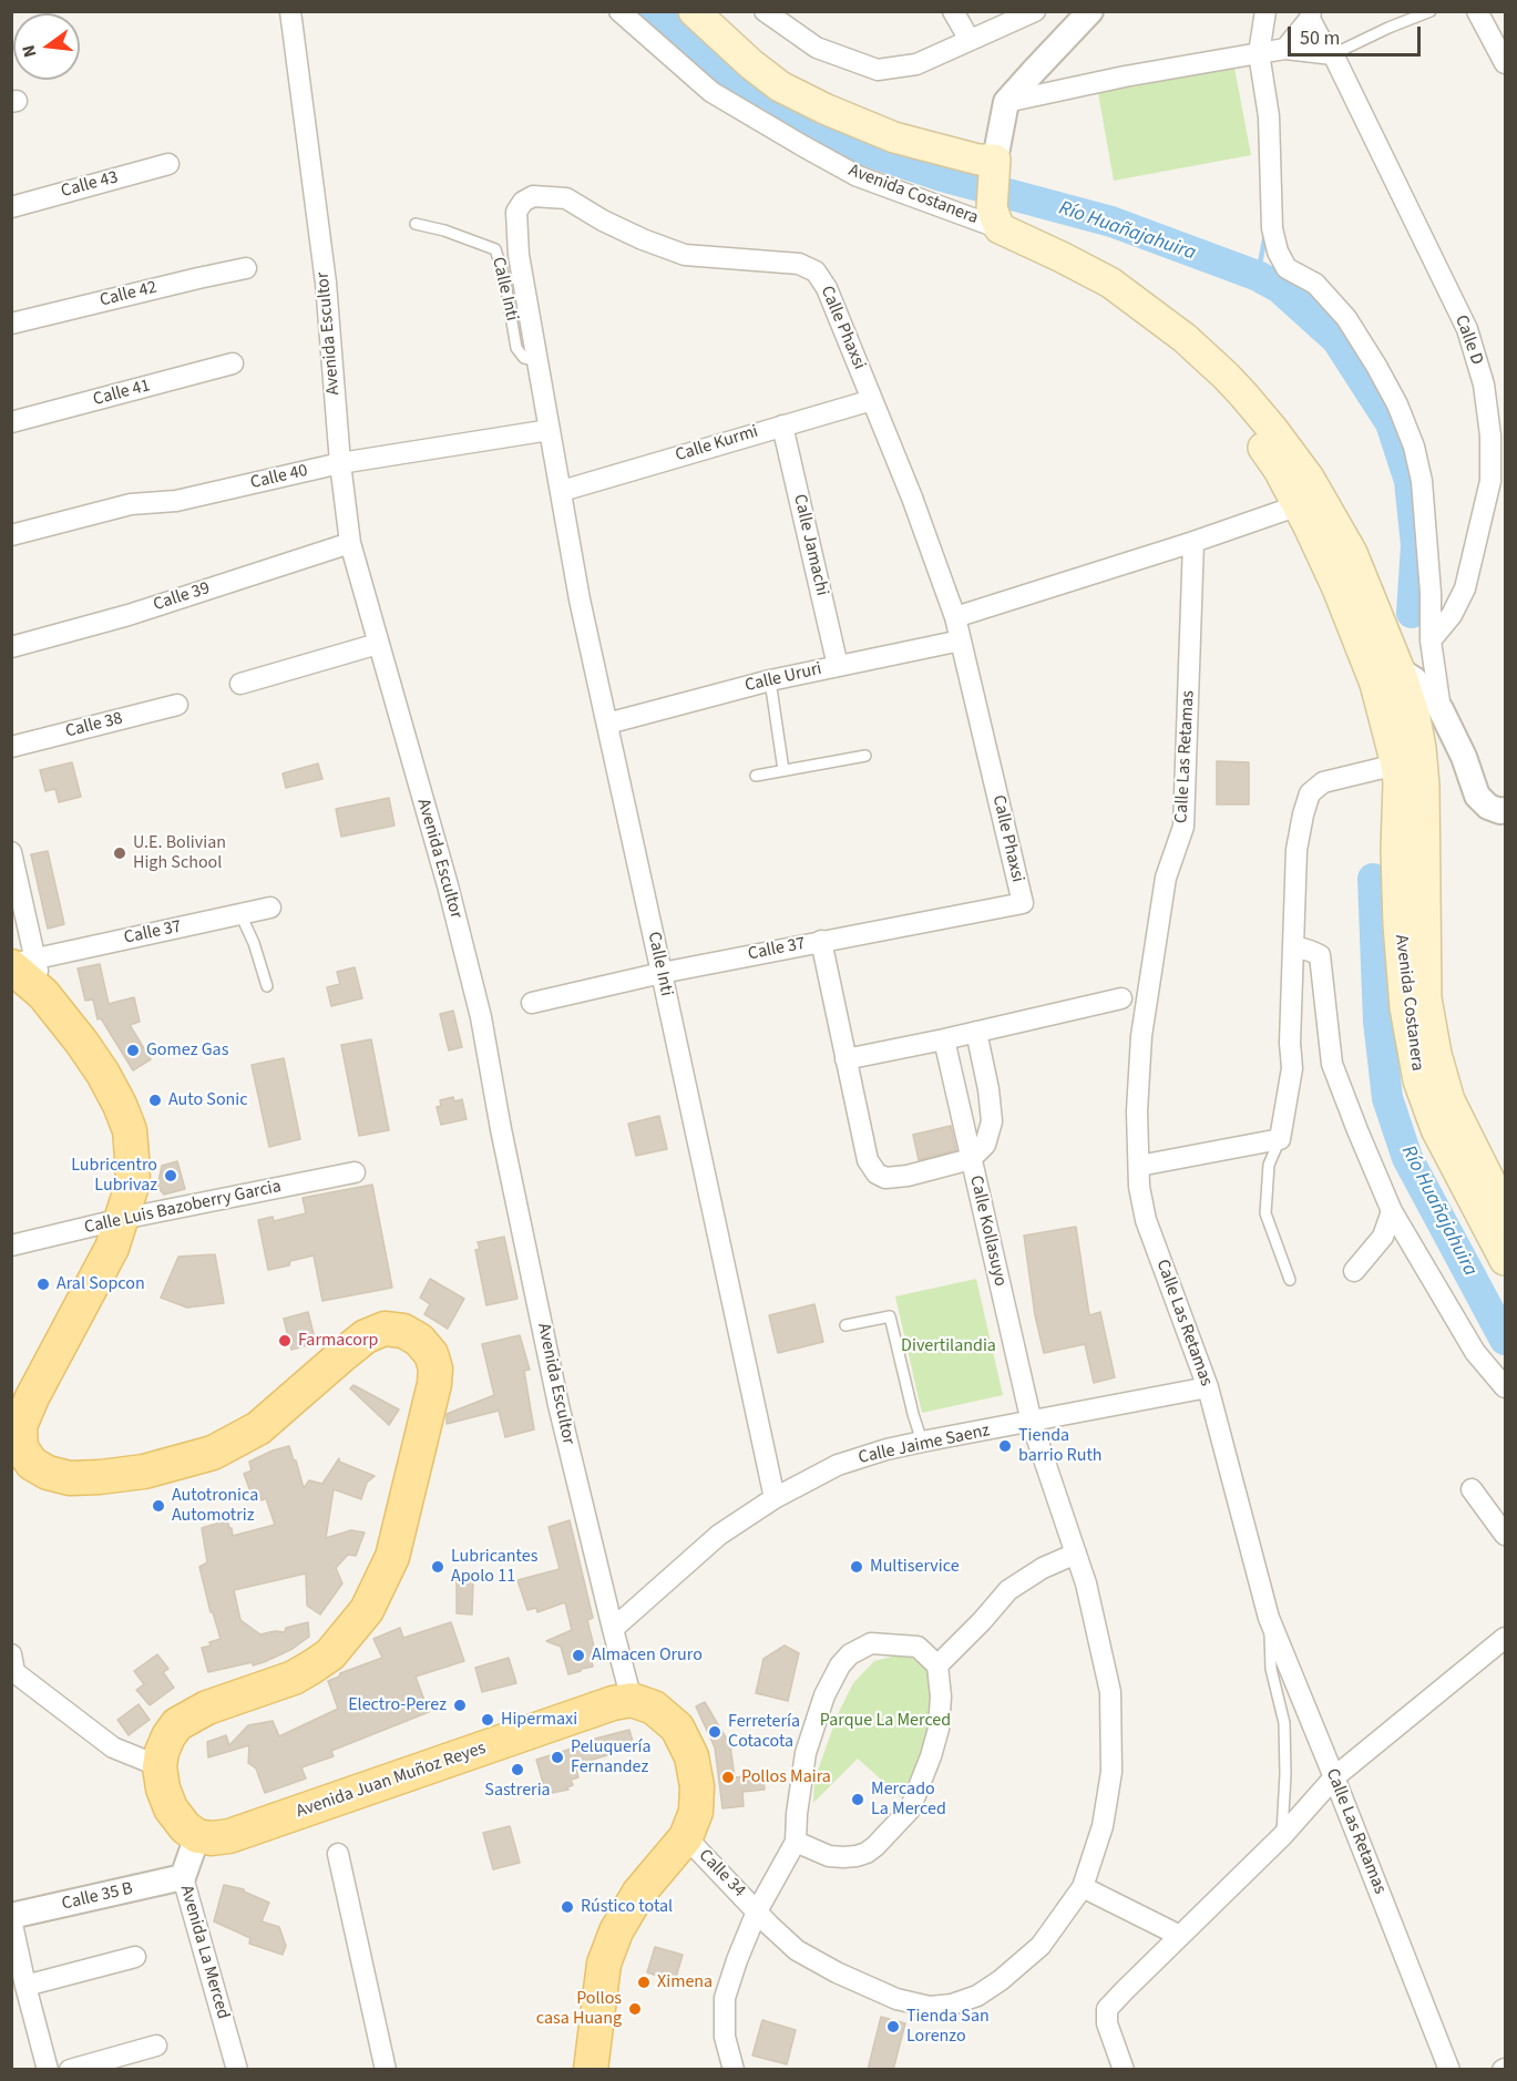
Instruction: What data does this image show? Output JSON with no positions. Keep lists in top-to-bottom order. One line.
{"streets":{"main road":["Avenida Costanera","Avenida Juan Muñoz Reyes"],"street":["Calle 43","Calle Inti","Calle 42","Calle Phaxsi","Avenida Escultor","Calle D","Calle 41","Calle Kurmi","Calle 40","Calle Jamachi","Calle 39","Calle Ururi","Calle 38","Calle Las Retamas","Calle 37","Calle Luis Bazoberry Garcia","Calle Kollasuyo","Calle Jaime Saenz","Calle 34","Calle 35 B","Avenida La Merced"]},"crossings":[["Calle Inti","Calle Phaxsi"],["Calle Inti","Calle Kurmi"],["Calle Inti","Calle 40"],["Calle Inti","Calle Ururi"],["Calle Inti","Calle 37"],["Calle Inti","Calle Jaime Saenz"],["Calle Phaxsi","Calle Kurmi"],["Calle Phaxsi","Calle 40"],["Calle Phaxsi","Calle Ururi"],["Calle Phaxsi","Calle 37"],["Avenida Escultor","Calle 40"],["Avenida Escultor","Calle 39"],["Avenida Escultor","Calle Jaime Saenz"],["Avenida Escultor","Avenida Juan Muñoz Reyes"],["Calle Kurmi","Calle Jamachi"],["Calle Jamachi","Calle Ururi"],["Calle Las Retamas","Calle Jaime Saenz"],["Calle Kollasuyo","Calle Jaime Saenz"],["Calle Kollasuyo","Calle 34"],["Avenida Juan Muñoz Reyes","Avenida La Merced"],["Calle 35 B","Avenida La Merced"]],"water":["Río Huañajahuira"],"parks":["Divertilandia","Parque La Merced"],"places":["U.E. Bolivian High School","Gomez Gas","Auto Sonic","Lubricentro Lubrivaz","Aral Sopcon","Farmacorp","Tienda barrio Ruth","Autotronica Automotriz","Lubricantes Apolo 11","Multiservice","Almacen Oruro","Electro-Perez","Hipermaxi","Ferretería Cotacota","Peluquería Fernandez","Sastreria","Pollos Maira","Mercado La Merced","Rústico total","Ximena","Pollos casa Huang","Tienda San Lorenzo"],"scale_bar":"50 m","north":"left"}
